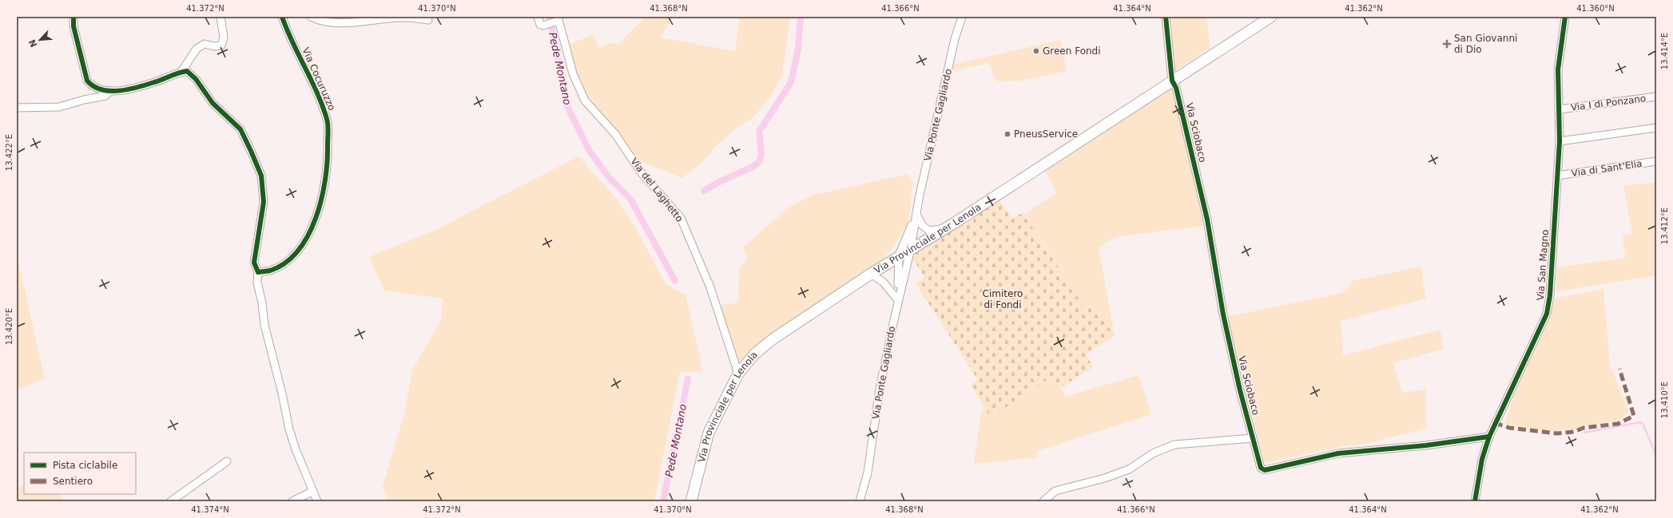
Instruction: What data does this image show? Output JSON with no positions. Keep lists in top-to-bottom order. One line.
{"streets":{"main road":["Via Provinciale per Lenola"],"street":["Via Cocuruzzo","Via I di Ponzano","Via Ponte Gagliardo","Via Sciobaco","Via di Sant'Elia","Via del Laghetto","Via San Magno"]},"crossings":[["Via I di Ponzano","Via San Magno"],["Via Ponte Gagliardo","Via Provinciale per Lenola"],["Via Sciobaco","Via Provinciale per Lenola"],["Via Sciobaco","Via San Magno"],["Via di Sant'Elia","Via San Magno"],["Via del Laghetto","Via Provinciale per Lenola"]],"water":["Pede Montano"],"parks":["Cimitero di Fondi"],"places":{"health":["San Giovanni di Dio"],"other":["Green Fondi","PneusService"]},"legend":["Pista ciclabile","Sentiero"],"north":"bottom left","coordinates":["41.372°N","41.370°N","41.368°N","41.366°N","41.364°N","41.362°N","41.360°N","13.414°E","13.422°E","13.412°E","13.420°E","13.410°E","41.374°N"]}
